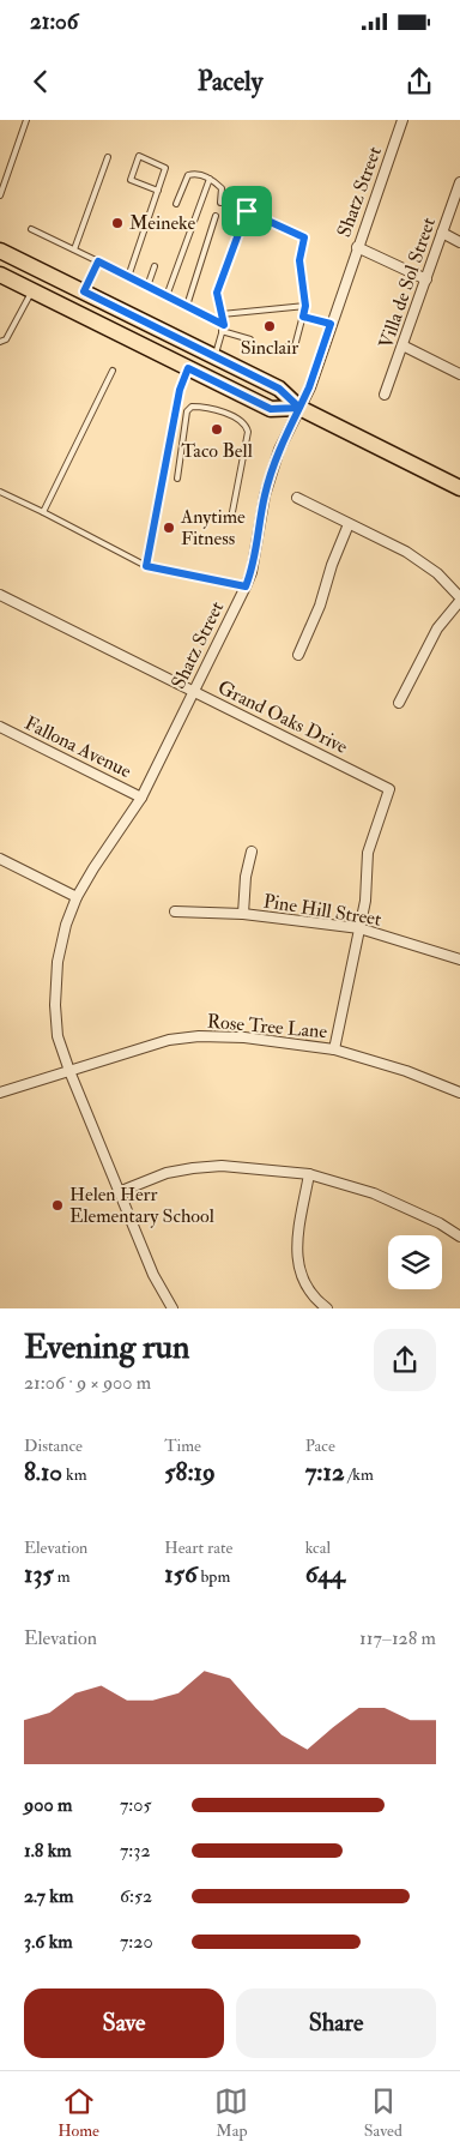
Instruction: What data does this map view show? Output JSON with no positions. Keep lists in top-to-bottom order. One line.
{"streets":{"street":["Shatz Street","Villa de Sol Street","Grand Oaks Drive","Fallona Avenue","Pine Hill Street","Rose Tree Lane"]},"crossings":[["Shatz Street","Grand Oaks Drive"],["Shatz Street","Fallona Avenue"],["Shatz Street","Rose Tree Lane"],["Grand Oaks Drive","Pine Hill Street"]],"places":["Meineke","Sinclair","Taco Bell","Anytime Fitness","Helen Herr Elementary School"],"page":{"status":"21:06","header":"Pacely","heading":["Evening run","21:06 · 9 × 900 m"],"stats":[["Distance","8.10 km"],["Time","58:19"],["Pace","7:12 /km"],["Elevation","135 m"],["Heart rate","156 bpm"],["kcal","644"]],"chart":["Elevation","117–128 m"],"list":[{"name":"900 m","note":"7:05"},{"name":"1.8 km","note":"7:32"},{"name":"2.7 km","note":"6:52"},{"name":"3.6 km","note":"7:20"}],"buttons":["Save","Share"],"tabs":["Home","Map","Saved"]}}
